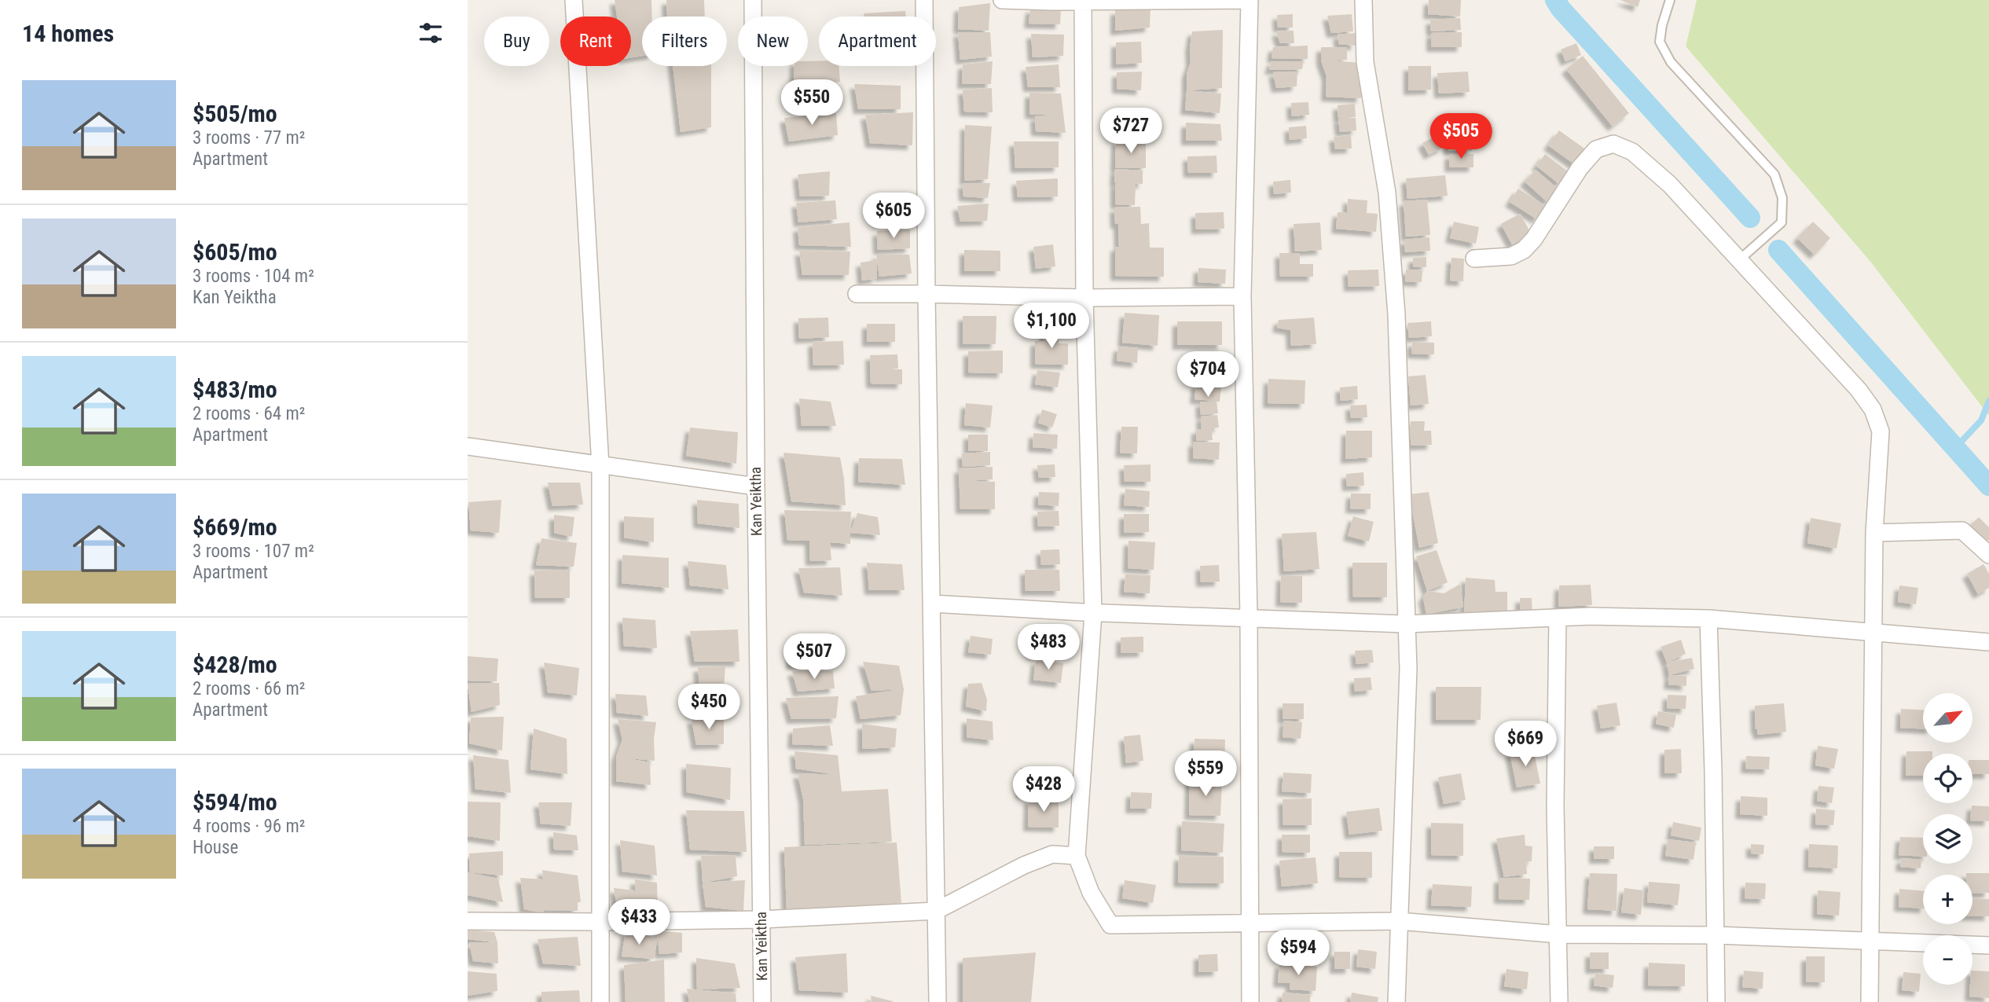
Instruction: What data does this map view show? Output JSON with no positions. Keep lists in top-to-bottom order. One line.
{"streets":{"street":["Kan Yeiktha"]},"north":"top right","page":{"heading":"14 homes","chip":["Buy","Rent","Filters","New","Apartment"],"list":[{"name":"$505/mo","note":"3 rooms · 77 m² · Apartment"},{"name":"$605/mo","note":"3 rooms · 104 m² · Kan Yeiktha"},{"name":"$483/mo","note":"2 rooms · 64 m² · Apartment"},{"name":"$669/mo","note":"3 rooms · 107 m² · Apartment"},{"name":"$428/mo","note":"2 rooms · 66 m² · Apartment"},{"name":"$594/mo","note":"4 rooms · 96 m² · House"}],"price":["$550","$727","$505","$605","$1,100","$704","$483","$507","$450","$669","$559","$428","$433","$594"],"map_buttons":["+","−"]}}
